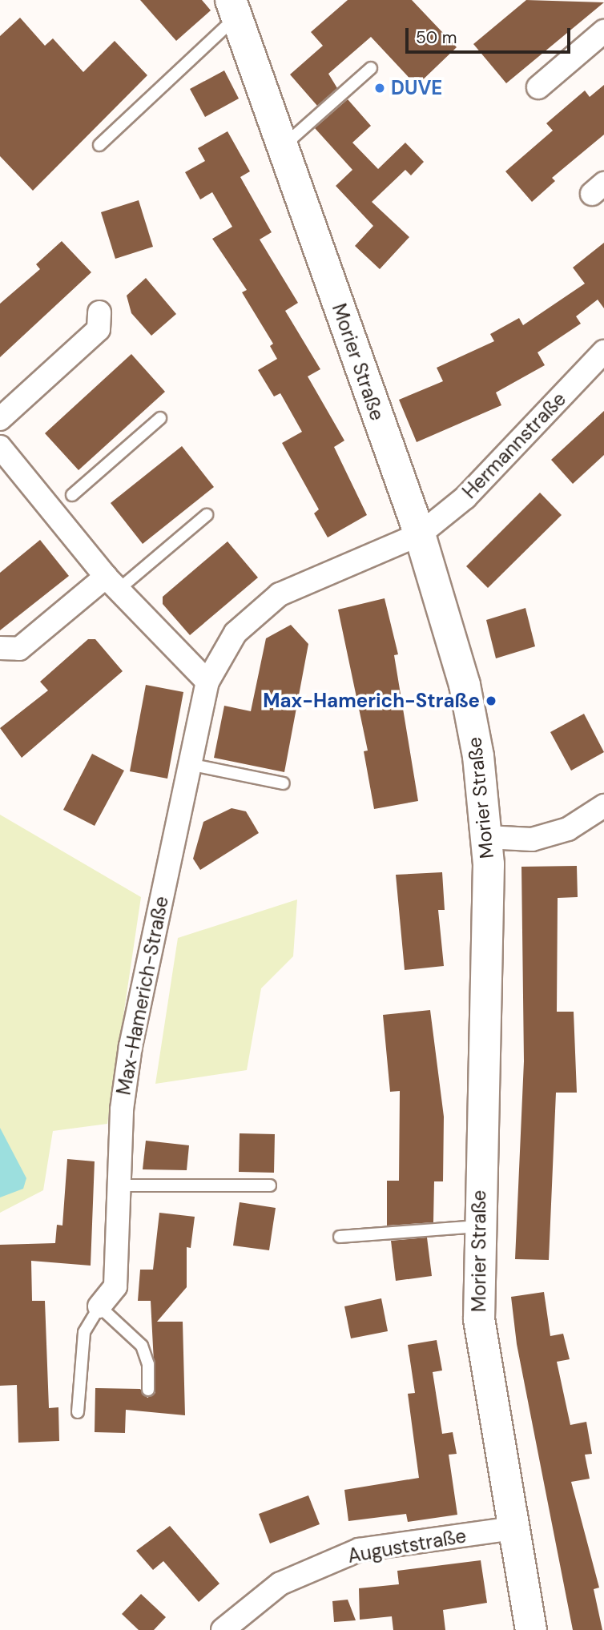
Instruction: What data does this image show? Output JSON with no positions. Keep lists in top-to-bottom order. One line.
{"streets":{"main road":["Morier Straße"],"street":["Hermannstraße","Max-Hamerich-Straße","Auguststraße"]},"crossings":[["Morier Straße","Hermannstraße"],["Morier Straße","Max-Hamerich-Straße"],["Morier Straße","Auguststraße"],["Hermannstraße","Max-Hamerich-Straße"]],"places":["DUVE","Max-Hamerich-Straße"],"scale_bar":"50 m"}
